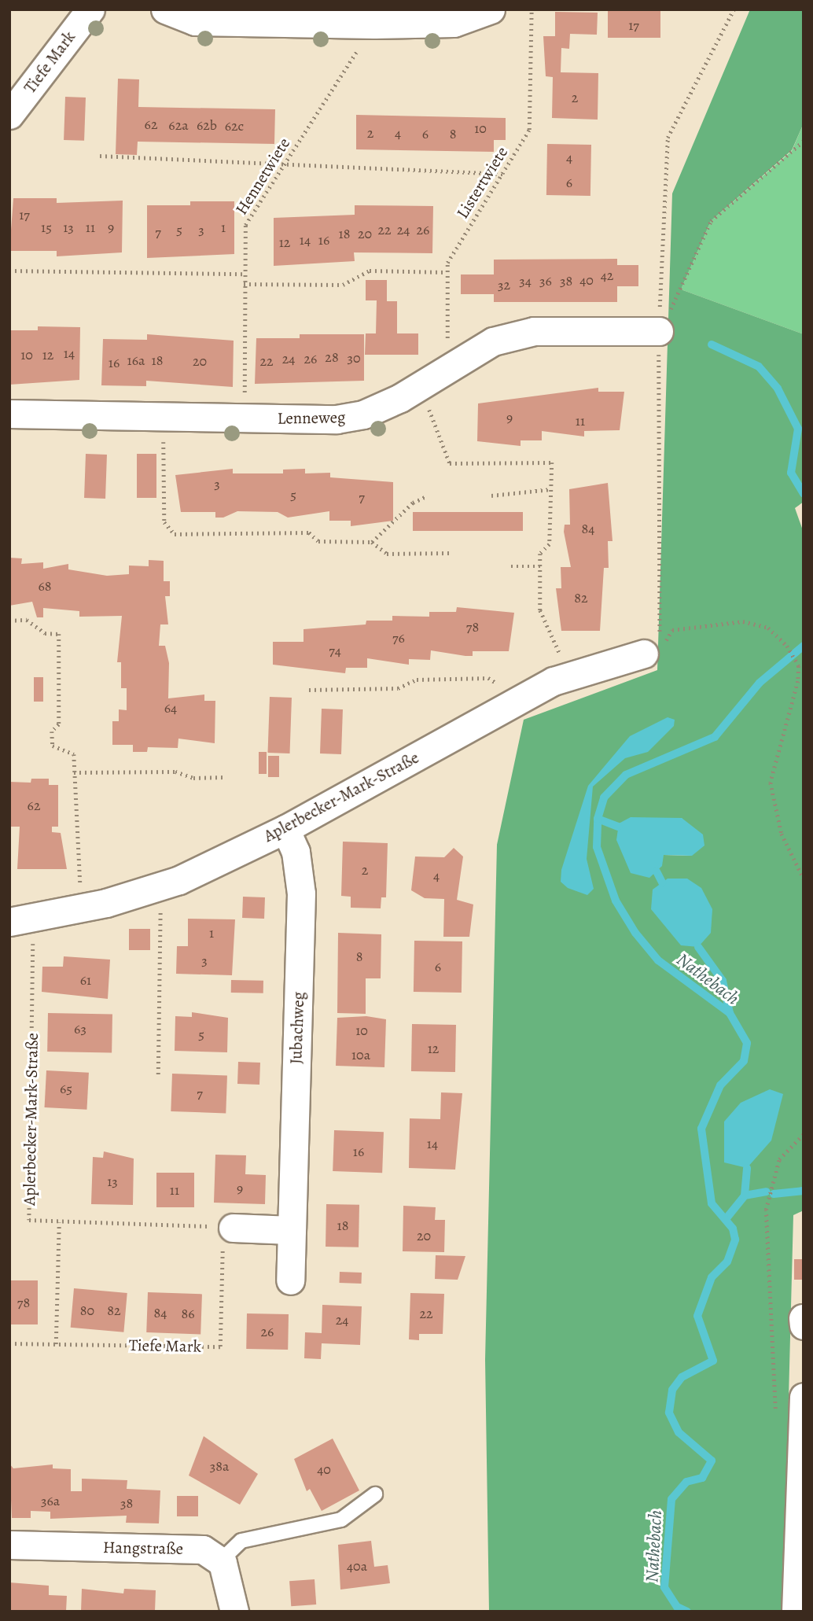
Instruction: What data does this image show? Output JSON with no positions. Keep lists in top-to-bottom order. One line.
{"streets":{"street":["Tiefe Mark","Lenneweg","Aplerbecker-Mark-Straße","Jubachweg","Hangstraße"],"path":["Hennetwiete","Listertwiete"]},"crossings":[["Hennetwiete","Lenneweg"],["Listertwiete","Lenneweg"],["Aplerbecker-Mark-Straße","Jubachweg"]],"water":["Nathebach"],"house_numbers":["17","2","62","62a","62b","62c","10","2","4","6","8","4","6","17","15","13","11","9","1","5","3","22","24","26","7","18","20","14","16","12","42","40","34","36","38","32","14","10","12","28","30","24","26","16a","18","20","22","16","9","11","3","5","7","84","68","82","78","76","74","64","62","2","4","1","8","3","6","61","63","10","5","12","10a","65","7","14","16","13","9","11","18","20","78","80","82","84","86","22","24","26","38a","40","36a","38","40a"]}
